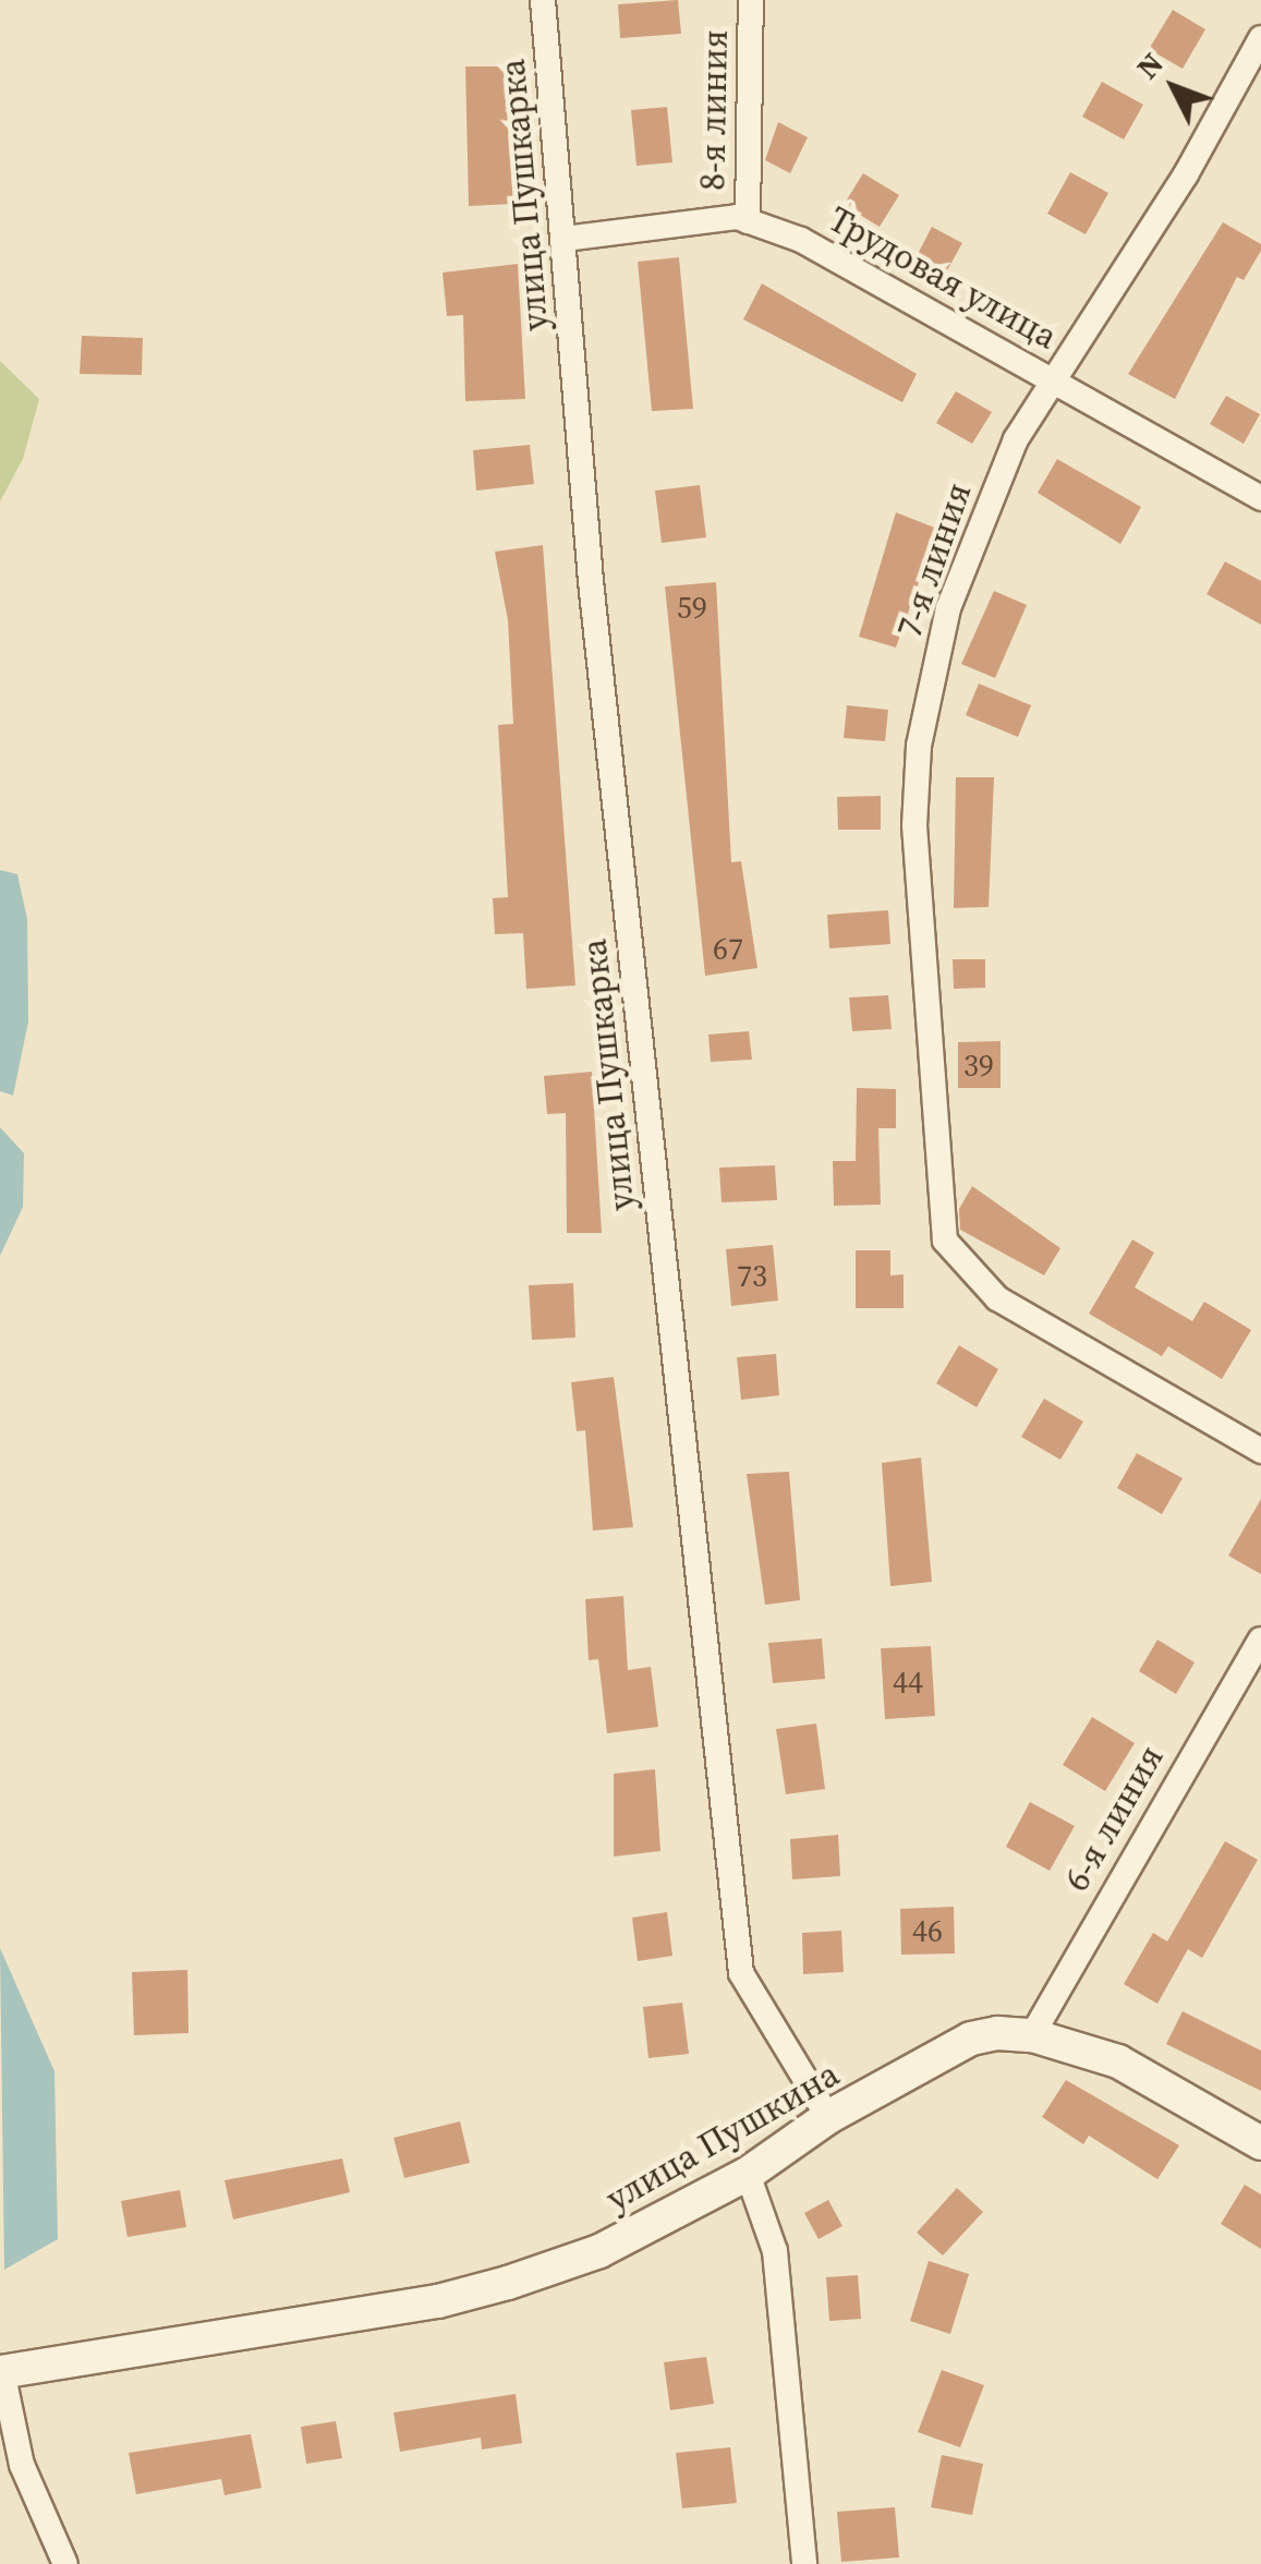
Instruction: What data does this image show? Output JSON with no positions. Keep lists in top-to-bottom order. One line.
{"streets":{"street":["8-я линия","улица Пушкарка","Трудовая улица","7-я линия","6-я линия","улица Пушкина"]},"crossings":[["8-я линия","Трудовая улица"],["улица Пушкарка","Трудовая улица"],["улица Пушкарка","улица Пушкина"],["Трудовая улица","7-я линия"],["6-я линия","улица Пушкина"]],"house_numbers":["59","67","39","73","44","46"],"north":"top left"}
